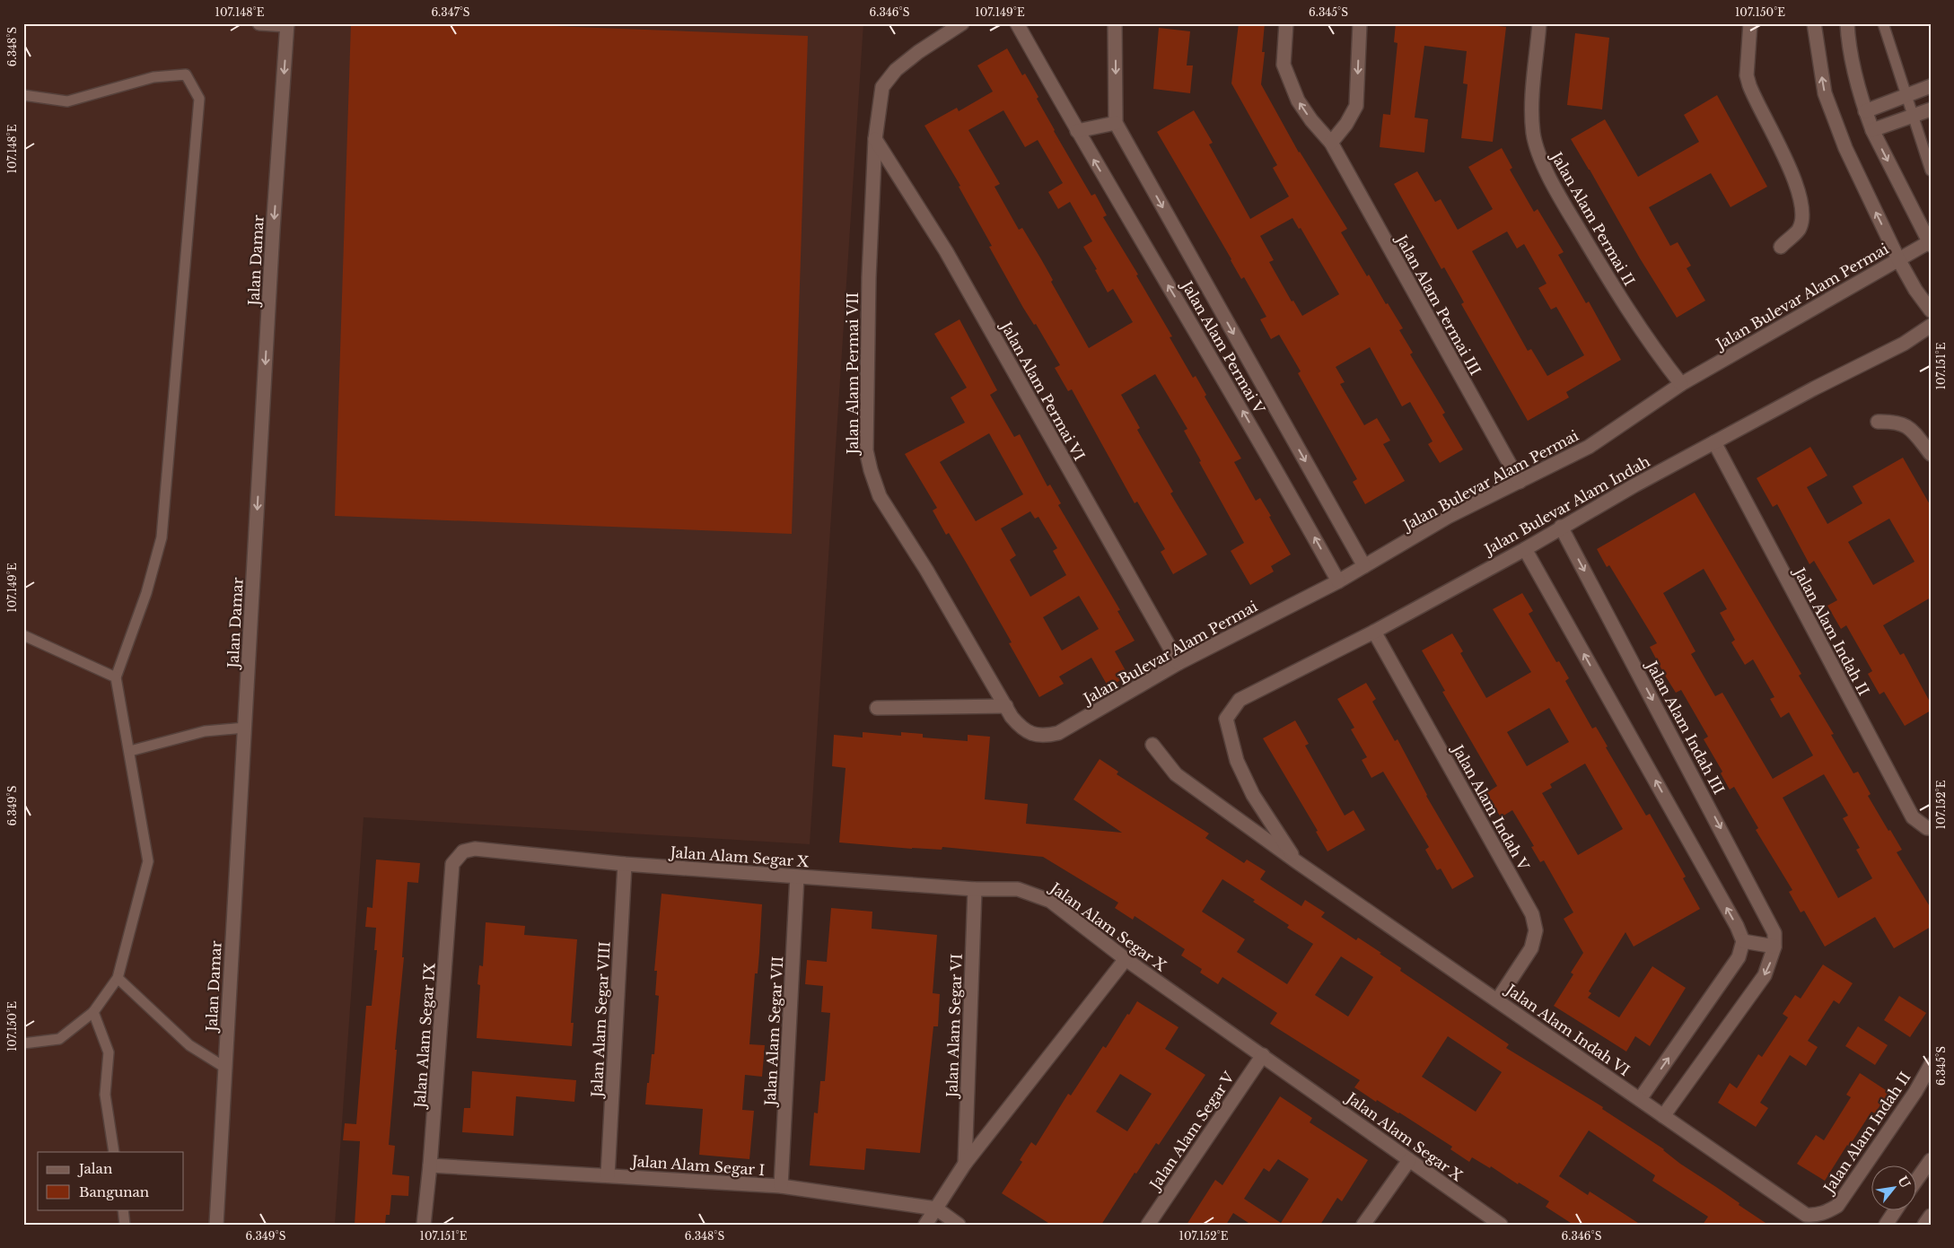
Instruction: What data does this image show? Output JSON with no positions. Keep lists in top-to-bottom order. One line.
{"streets":{"street":["Jalan Alam Permai II","Jalan Damar","Jalan Bulevar Alam Permai","Jalan Alam Permai III","Jalan Alam Permai V","Jalan Alam Permai VII","Jalan Alam Permai VI","Jalan Bulevar Alam Indah","Jalan Alam Indah II","Jalan Alam Indah III","Jalan Alam Indah V","Jalan Alam Segar X","Jalan Alam Segar VIII","Jalan Alam Segar VI","Jalan Alam Indah VI","Jalan Alam Segar VII","Jalan Alam Segar IX","Jalan Alam Segar V","Jalan Alam Segar I"]},"crossings":[["Jalan Alam Permai II","Jalan Bulevar Alam Permai"],["Jalan Bulevar Alam Permai","Jalan Alam Permai III"],["Jalan Bulevar Alam Permai","Jalan Alam Permai V"],["Jalan Bulevar Alam Permai","Jalan Alam Permai VII"],["Jalan Bulevar Alam Permai","Jalan Alam Permai VI"],["Jalan Alam Permai VII","Jalan Alam Permai VI"],["Jalan Bulevar Alam Indah","Jalan Alam Indah II"],["Jalan Bulevar Alam Indah","Jalan Alam Indah III"],["Jalan Bulevar Alam Indah","Jalan Alam Indah V"],["Jalan Bulevar Alam Indah","Jalan Alam Indah VI"],["Jalan Alam Indah II","Jalan Alam Indah VI"],["Jalan Alam Indah III","Jalan Alam Indah VI"],["Jalan Alam Indah V","Jalan Alam Indah VI"],["Jalan Alam Segar X","Jalan Alam Segar VIII"],["Jalan Alam Segar X","Jalan Alam Segar VI"],["Jalan Alam Segar X","Jalan Alam Segar VII"],["Jalan Alam Segar X","Jalan Alam Segar IX"],["Jalan Alam Segar X","Jalan Alam Segar V"],["Jalan Alam Segar VIII","Jalan Alam Segar I"],["Jalan Alam Segar VII","Jalan Alam Segar I"],["Jalan Alam Segar IX","Jalan Alam Segar I"]],"one_way":["Jalan Damar"],"legend":["Jalan","Bangunan"],"north":"top right","coordinates":["107.148°E","6.347°S","6.346°S","107.149°E","6.345°S","107.150°E","6.348°S","107.151°E","107.152°E","6.349°S"]}
